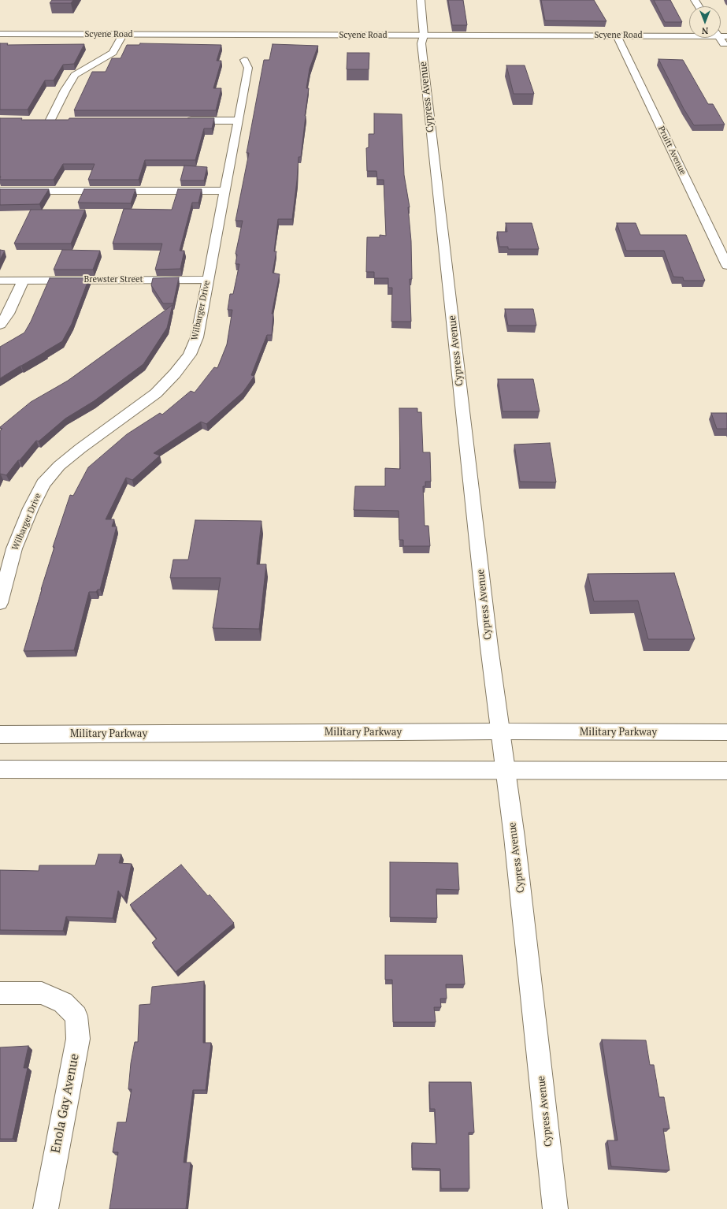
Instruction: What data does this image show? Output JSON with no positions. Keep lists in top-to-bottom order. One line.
{"streets":{"main road":["Scyene Road","Military Parkway"],"street":["Cypress Avenue","Pruitt Avenue","Brewster Street","Wilbarger Drive","Enola Gay Avenue"]},"crossings":[["Scyene Road","Cypress Avenue"],["Scyene Road","Pruitt Avenue"],["Cypress Avenue","Military Parkway"],["Brewster Street","Wilbarger Drive"]],"north":"bottom"}
